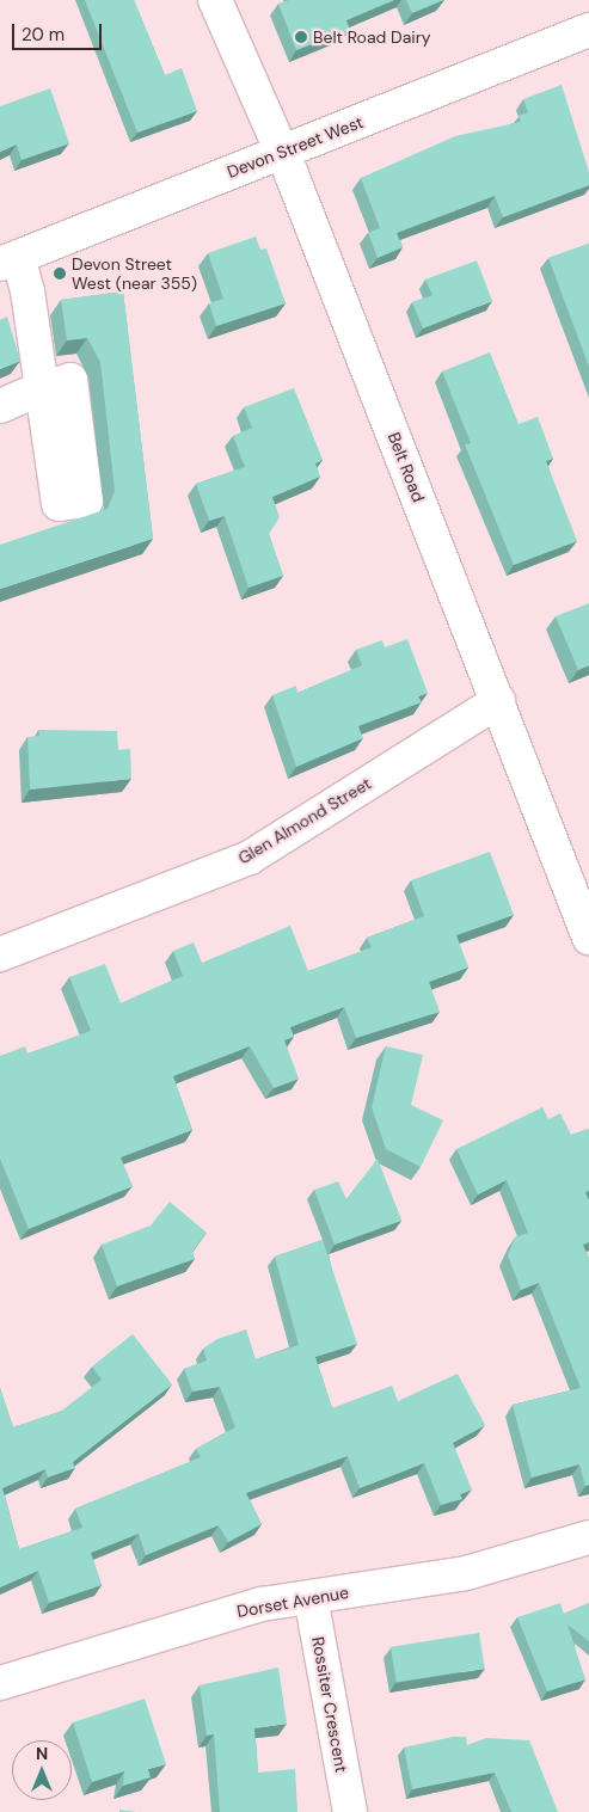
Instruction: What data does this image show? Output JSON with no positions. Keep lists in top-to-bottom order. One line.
{"streets":{"street":["Devon Street West","Belt Road","Glen Almond Street","Dorset Avenue","Rossiter Crescent"]},"crossings":[["Devon Street West","Belt Road"],["Belt Road","Glen Almond Street"],["Dorset Avenue","Rossiter Crescent"]],"places":["Belt Road Dairy","Devon Street West (near 355)"],"scale_bar":"20 m","north":"top"}
